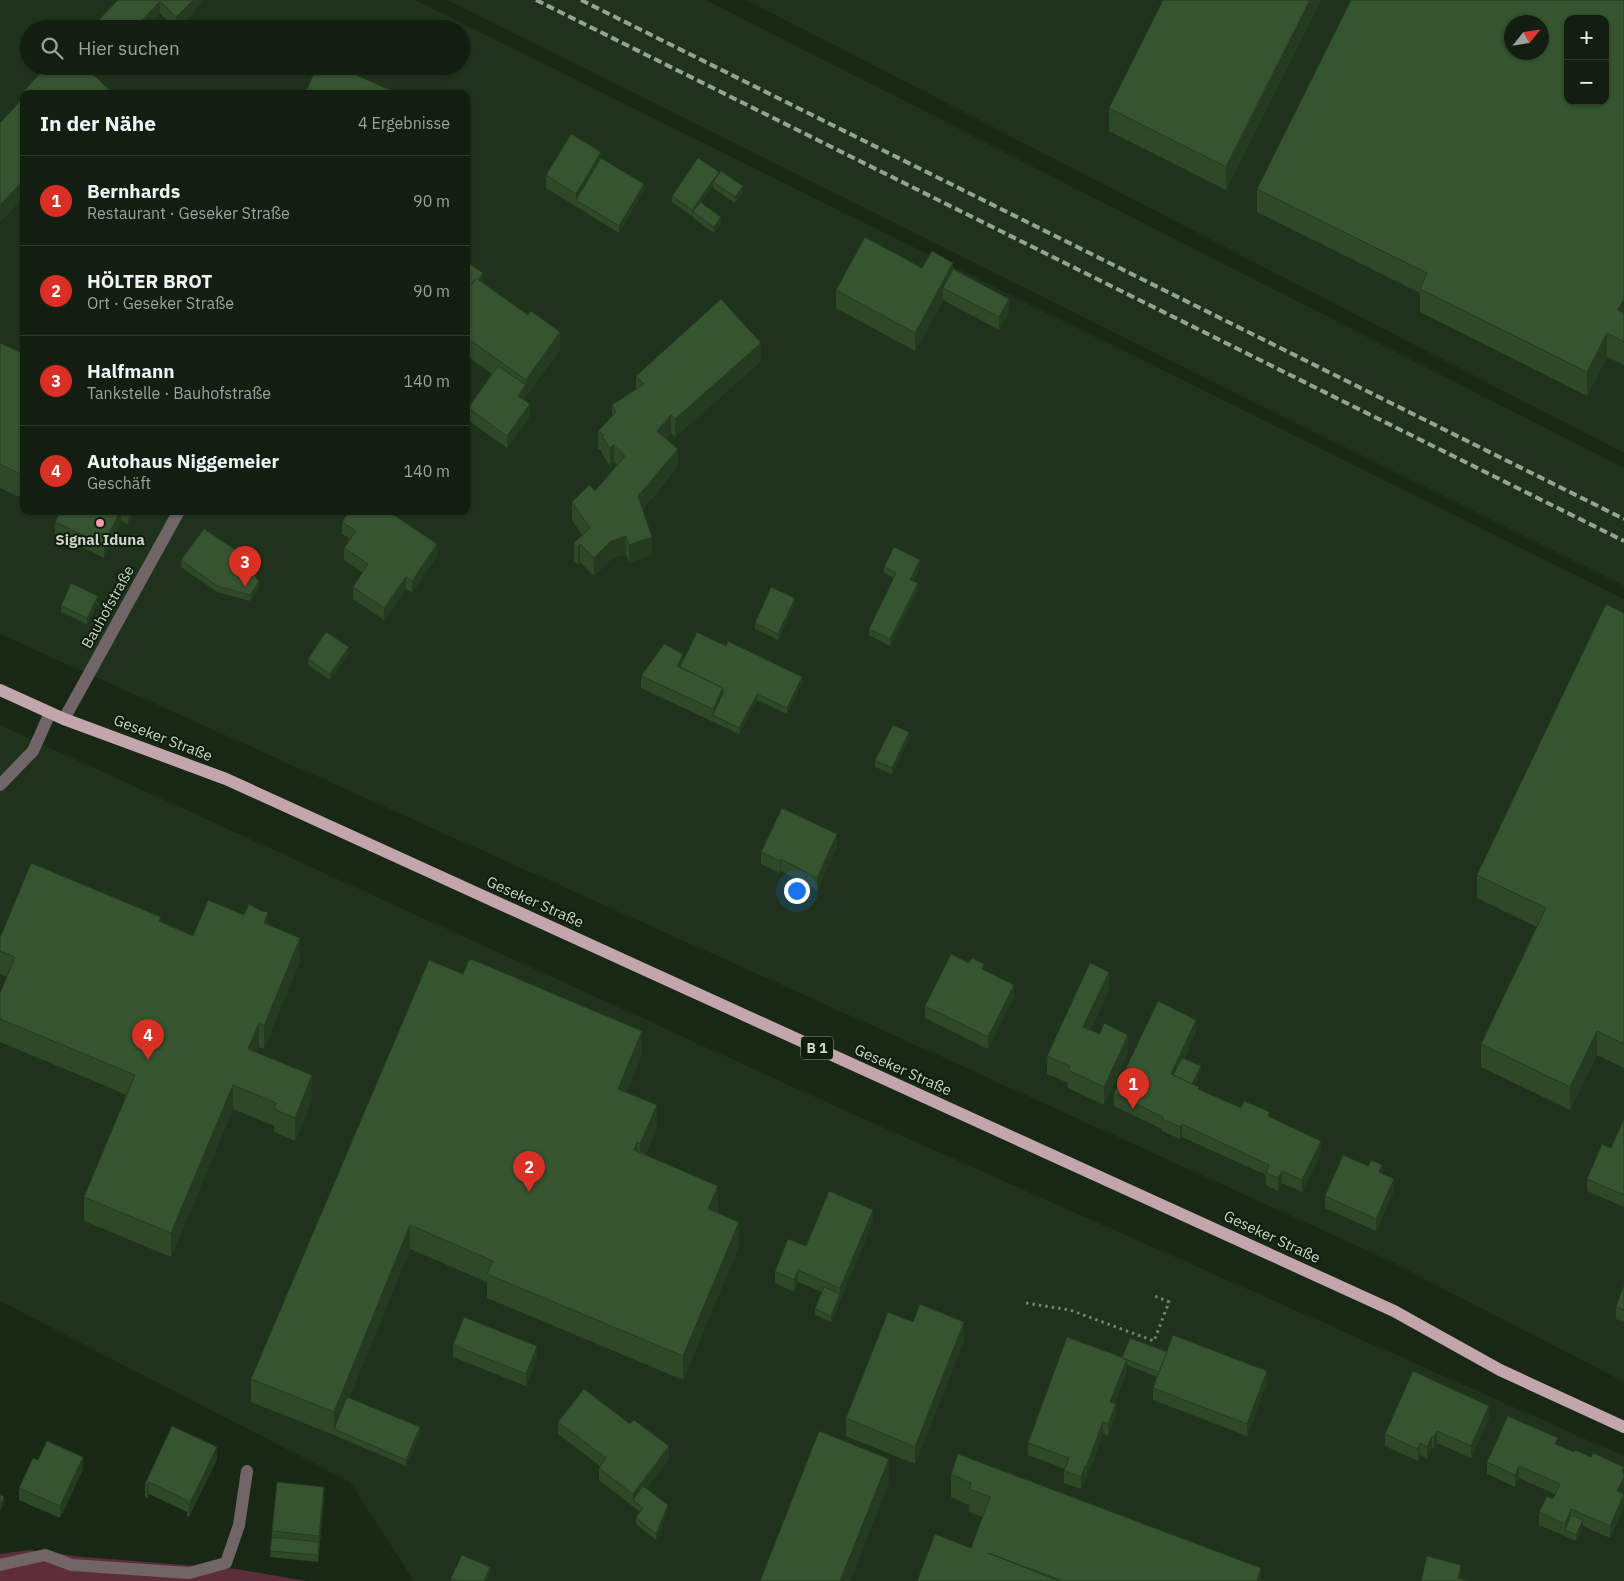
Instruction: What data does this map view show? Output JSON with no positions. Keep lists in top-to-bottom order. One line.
{"streets":{"main road":["Geseker Straße","B 1"],"street":["Bauhofstraße"]},"crossings":[["Bauhofstraße","Geseker Straße"]],"places":["Signal Iduna"],"north":"top right","page":{"map_buttons":["+","−"],"search":"Hier suchen","heading":["In der Nähe","4 Ergebnisse"],"list":[{"mark":"1","name":"Bernhards","note":"Restaurant · Geseker Straße","value":"90 m"},{"mark":"2","name":"HÖLTER BROT","note":"Ort · Geseker Straße","value":"90 m"},{"mark":"3","name":"Halfmann","note":"Tankstelle · Bauhofstraße","value":"140 m"},{"mark":"4","name":"Autohaus Niggemeier","note":"Geschäft","value":"140 m"}],"pins":["3","4","1","2"]}}
